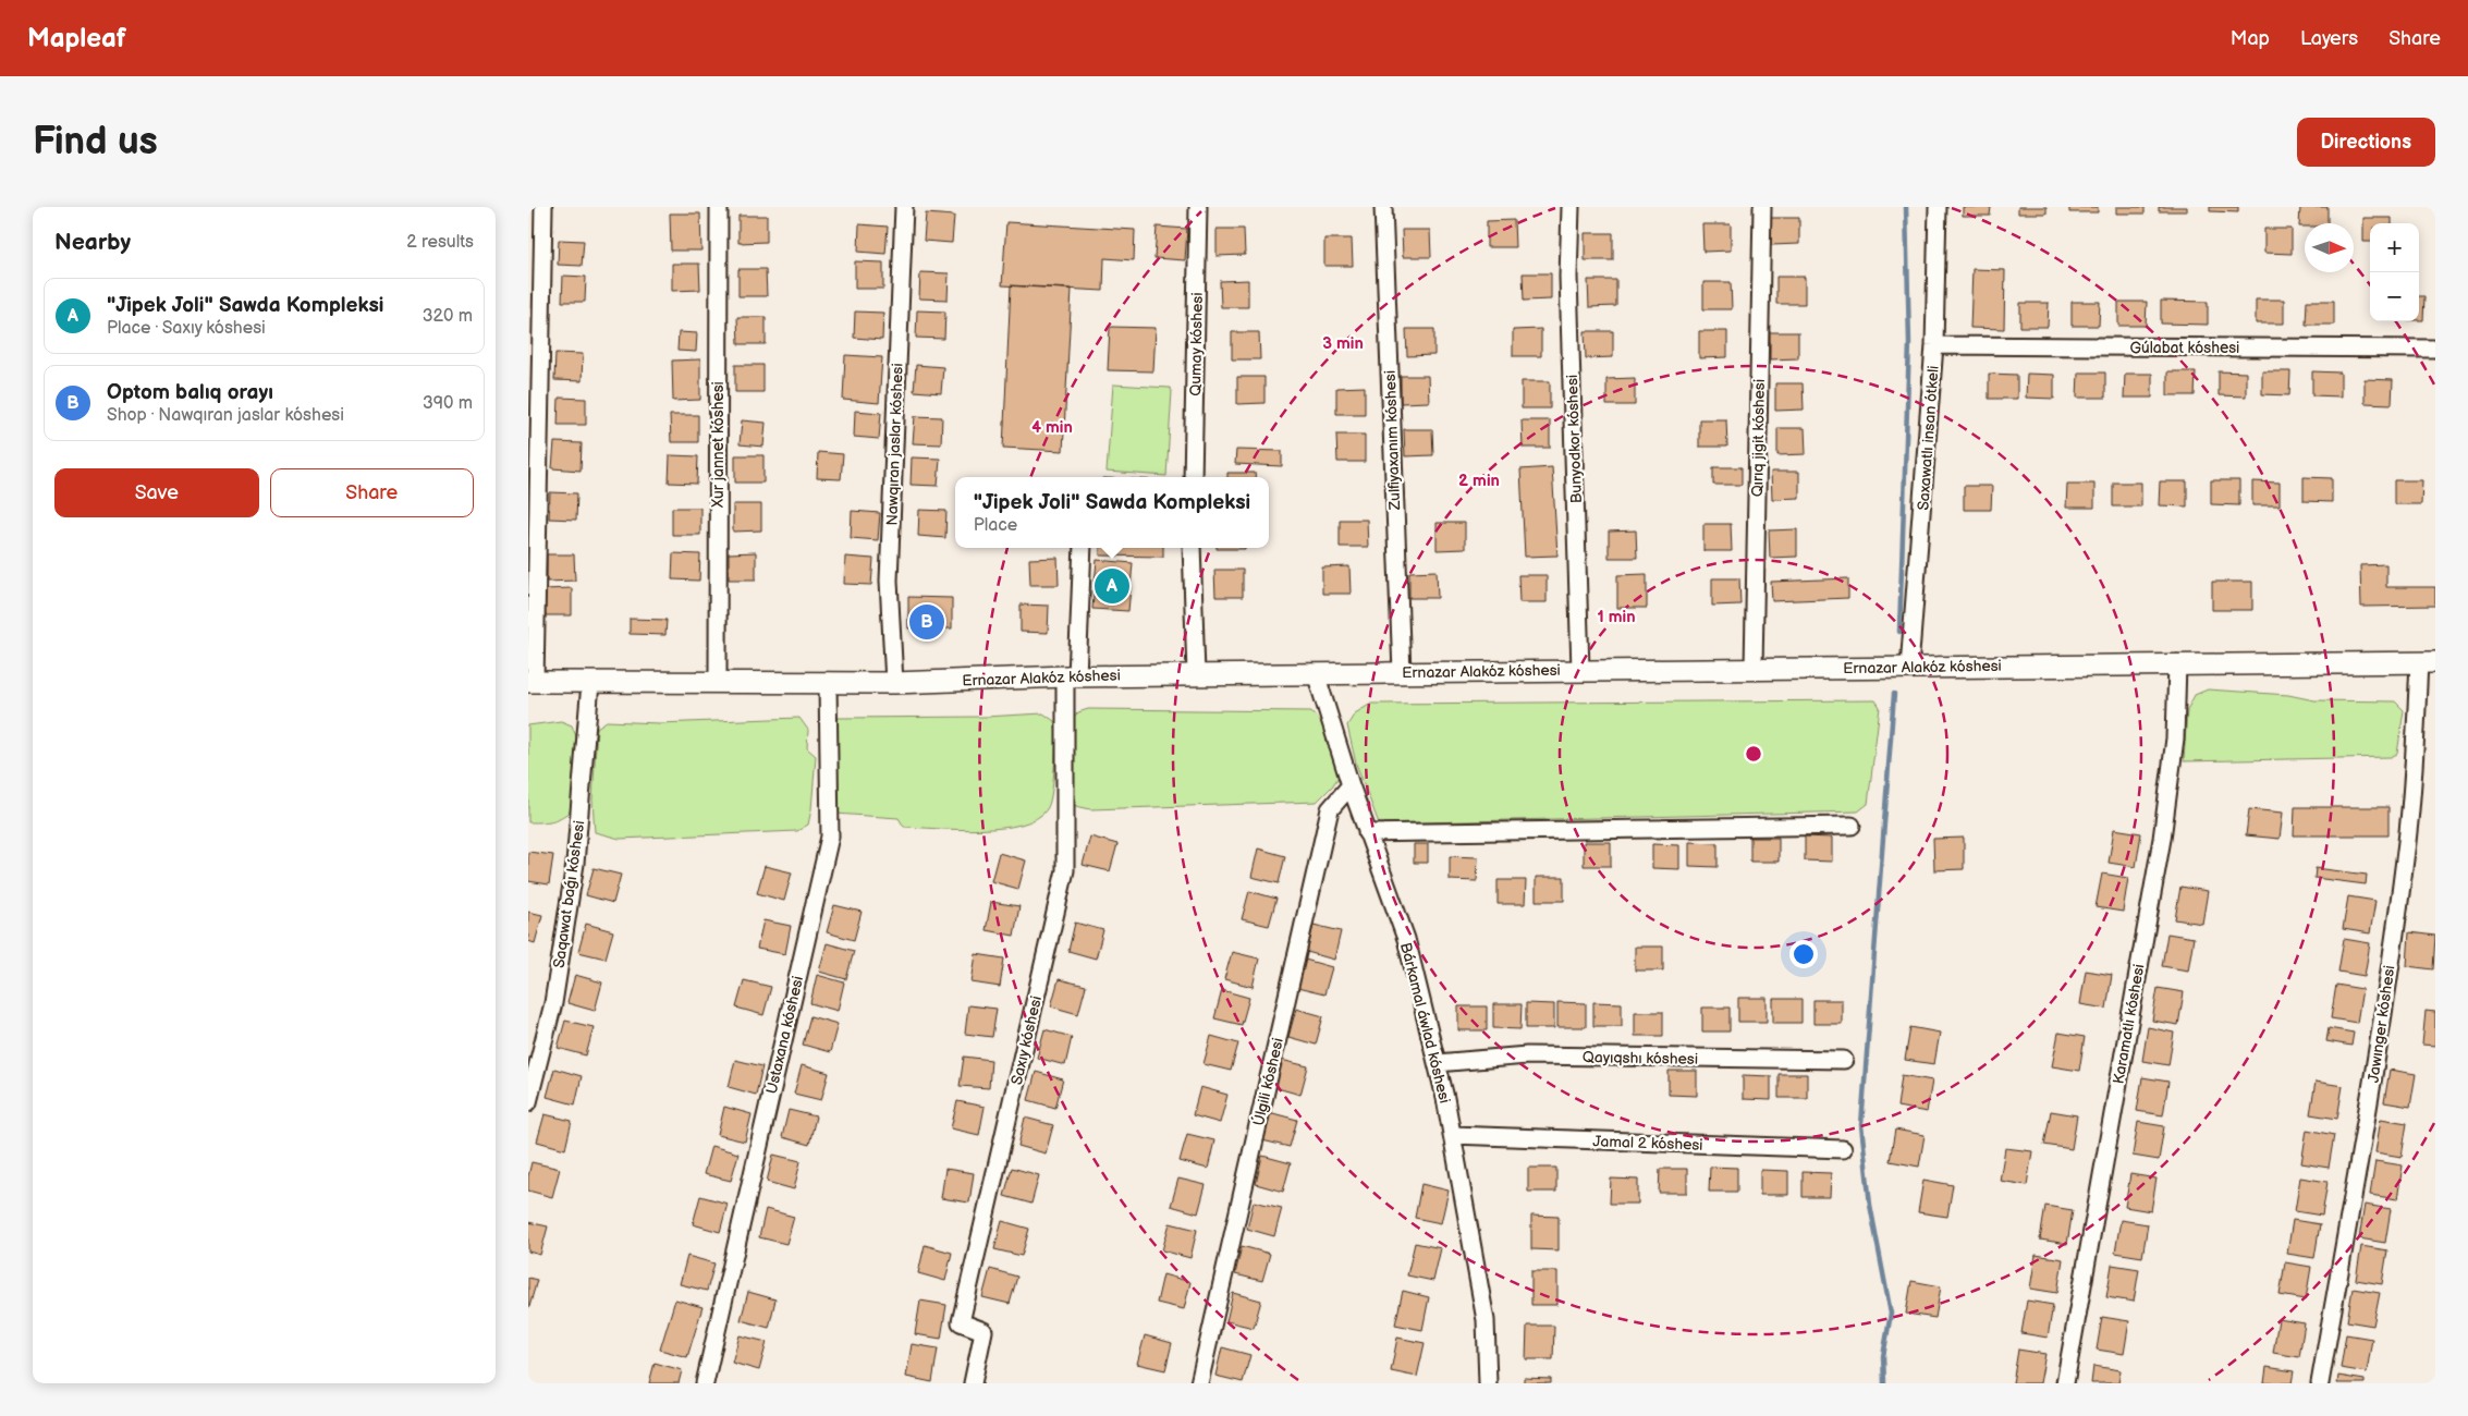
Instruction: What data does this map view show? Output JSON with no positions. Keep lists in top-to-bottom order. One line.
{"streets":{"main road":["Ernazar Alakóz kóshesi"],"street":["Qumay kóshesi","Gúlabat kóshesi","Qırıq jigit kóshesi","Saxawatlı insan ótkeli","Bunyodkor kóshesi","Zulfiyaxanım kóshesi","Xur jannet kóshesi","Nawqıran jaslar kóshesi","Saqawat baǵı kóshesi","Bárkamal áwlad kóshesi","Karamatlı kóshesi","Jawınger kóshesi","Ustaxana kóshesi","Saxıy kóshesi","Qayıqshı kóshesi","Úlgili kóshesi","Jamal 2 kóshesi"]},"crossings":[["Gúlabat kóshesi","Saxawatlı insan ótkeli"],["Qırıq jigit kóshesi","Ernazar Alakóz kóshesi"],["Saxawatlı insan ótkeli","Ernazar Alakóz kóshesi"],["Bunyodkor kóshesi","Ernazar Alakóz kóshesi"],["Zulfiyaxanım kóshesi","Ernazar Alakóz kóshesi"],["Xur jannet kóshesi","Ernazar Alakóz kóshesi"],["Nawqıran jaslar kóshesi","Ernazar Alakóz kóshesi"],["Ernazar Alakóz kóshesi","Saqawat baǵı kóshesi"],["Ernazar Alakóz kóshesi","Bárkamal áwlad kóshesi"],["Ernazar Alakóz kóshesi","Karamatlı kóshesi"],["Ernazar Alakóz kóshesi","Jawınger kóshesi"],["Ernazar Alakóz kóshesi","Ustaxana kóshesi"],["Ernazar Alakóz kóshesi","Saxıy kóshesi"],["Bárkamal áwlad kóshesi","Qayıqshı kóshesi"],["Bárkamal áwlad kóshesi","Úlgili kóshesi"],["Bárkamal áwlad kóshesi","Jamal 2 kóshesi"]],"north":"right","page":{"header":"Mapleaf","nav":["Map","Layers","Share"],"buttons":["Directions",["Save","Share"]],"title":"Find us","heading":["Nearby","2 results"],"map_buttons":["+","−"],"list":[{"mark":"A","name":"\"Jipek Joli\" Sawda Kompleksi","note":"Place · Saxıy kóshesi","value":"320 m"},{"mark":"B","name":"Optom balıq orayı","note":"Shop · Nawqıran jaslar kóshesi","value":"390 m"}],"popup":["\"Jipek Joli\" Sawda Kompleksi","Place"],"pins":["A","B"]},"rings":["3 min","4 min","2 min","1 min"]}
